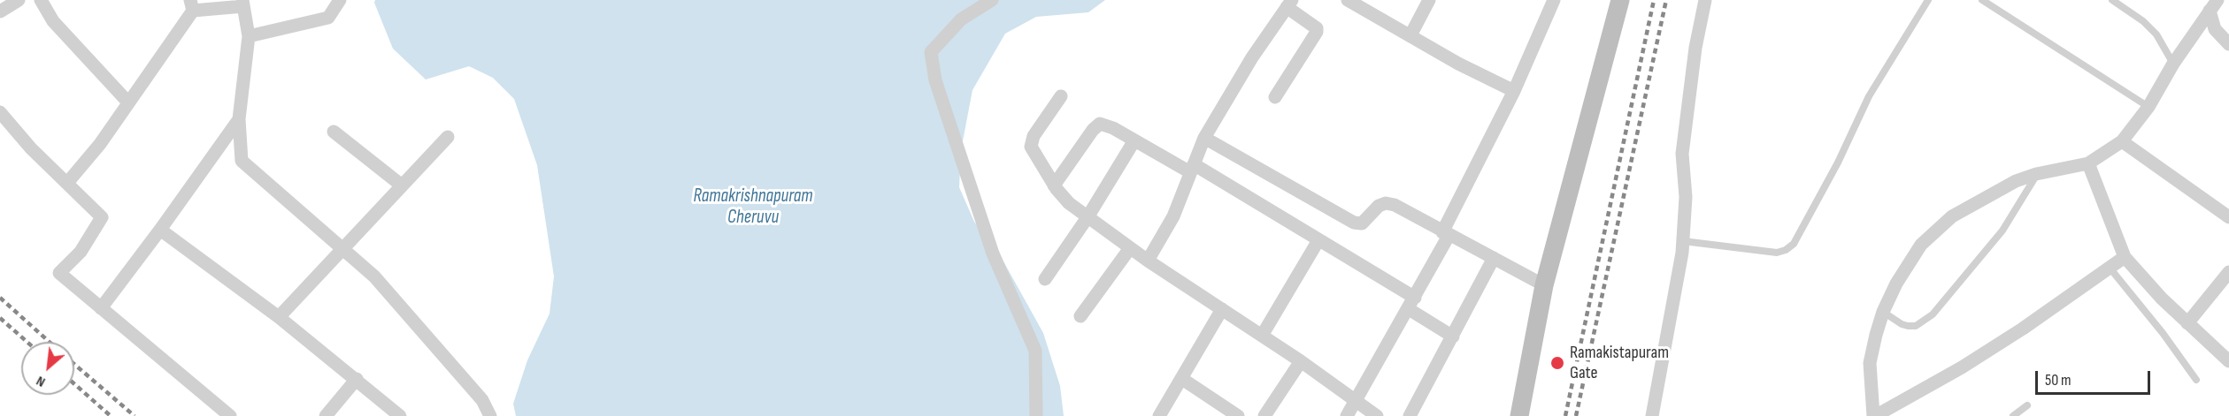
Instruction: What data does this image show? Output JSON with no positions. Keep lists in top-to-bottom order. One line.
{"water":["Ramakrishnapuram Cheruvu"],"places":["Ramakistapuram Gate"],"scale_bar":"50 m","north":"bottom left"}
